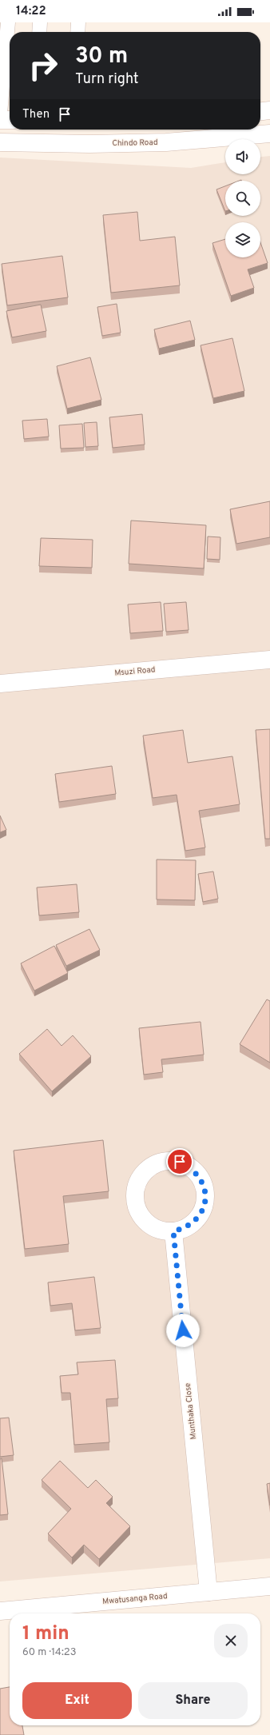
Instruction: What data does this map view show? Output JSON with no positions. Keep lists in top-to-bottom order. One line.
{"streets":{"street":["Chindo Road","Msuzi Road","Munthaka Close","Mwatusanga Road"]},"crossings":[["Munthaka Close","Mwatusanga Road"]],"page":{"status":"14:22","turn":["30 m","Turn right"],"then":"Then","heading":["1 min","60 m · 14:23"],"buttons":["Exit","Share"]}}
